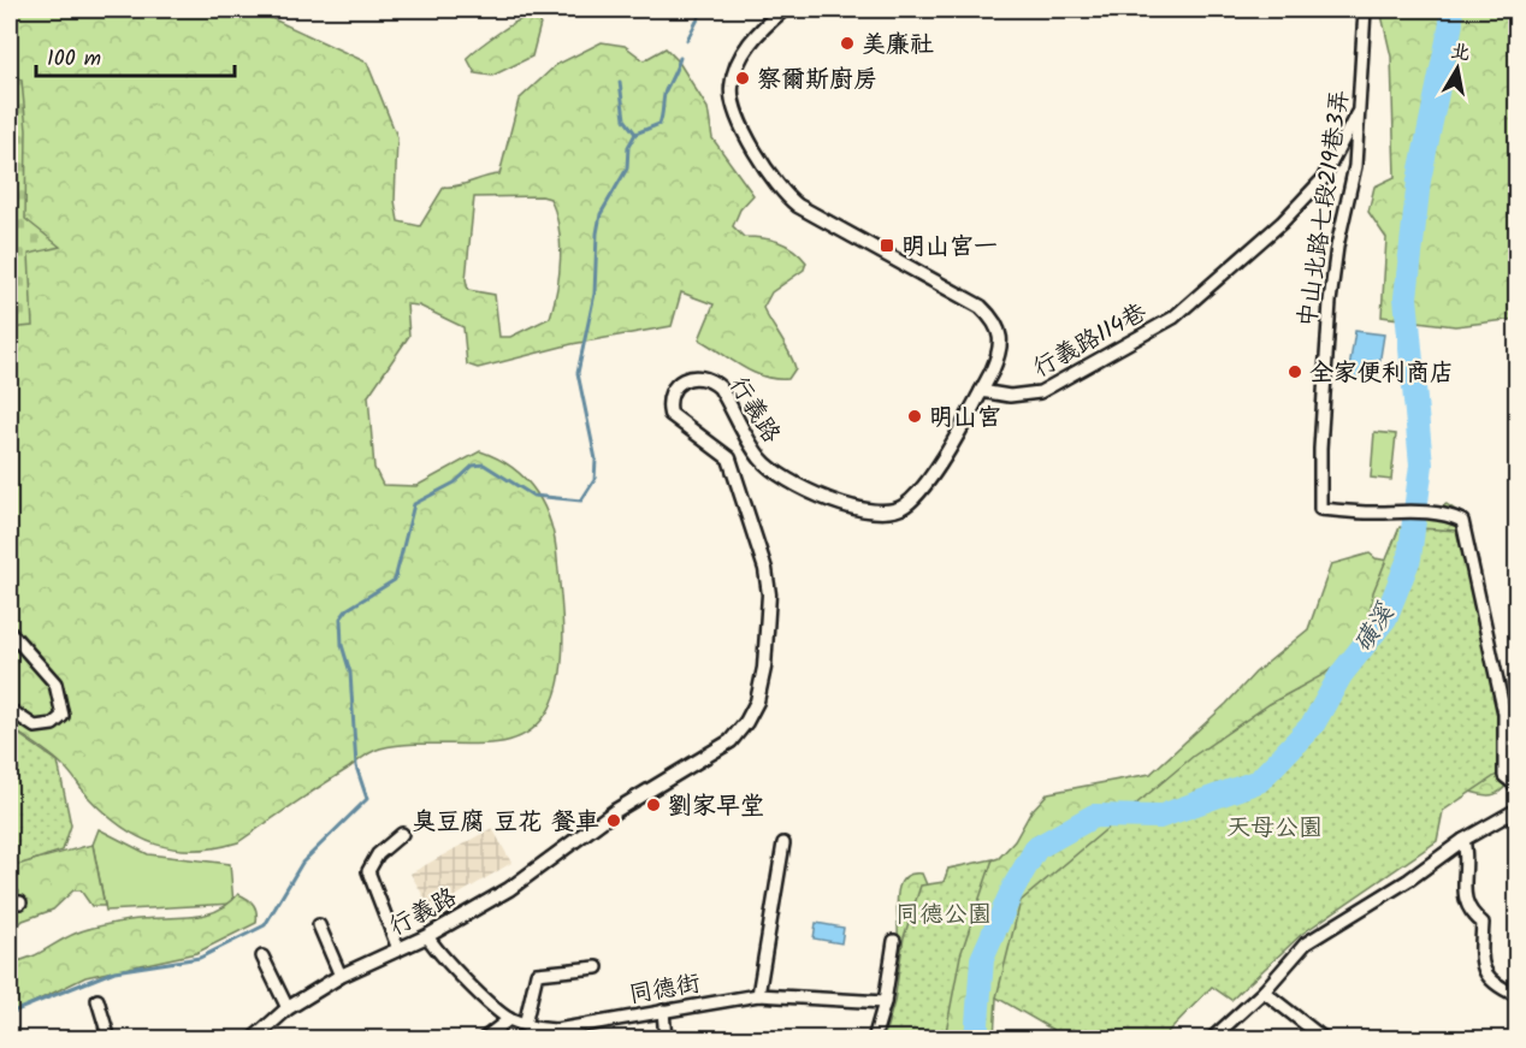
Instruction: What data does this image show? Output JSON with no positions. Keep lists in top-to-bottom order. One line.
{"streets":{"street":["中山北路七段219巷3弄","行義路114巷","行義路","同德街"]},"crossings":[["中山北路七段219巷3弄","行義路114巷"],["行義路114巷","行義路"],["行義路","同德街"]],"water":["磺溪"],"parks":["天母公園","同德公園"],"places":{"other":["美廉社","察爾斯廚房","全家便利商店","明山宮","劉家早堂","臭豆腐 豆花 餐車"],"transit":["明山宮一"]},"scale_bar":"100 m","north":"top"}
